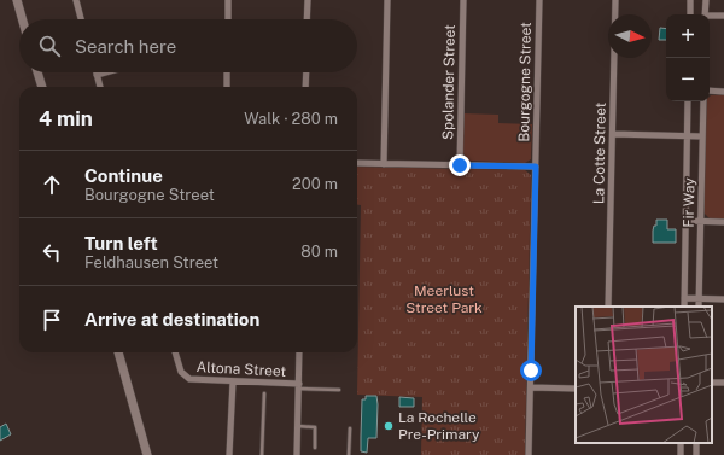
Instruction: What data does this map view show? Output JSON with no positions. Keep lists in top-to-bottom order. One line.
{"streets":{"street":["Spolander Street","Bourgogne Street","La Cotte Street","Fir Way","Altona Street"]},"parks":["Meerlust Street Park"],"places":["La Rochelle Pre-Primary"],"north":"right","page":{"map_buttons":["+","−"],"search":"Search here","heading":["4 min","Walk · 280 m"],"list":[["Continue","Bourgogne Street","200 m"],["Turn left","Feldhausen Street","80 m"],"Arrive at destination"]}}
